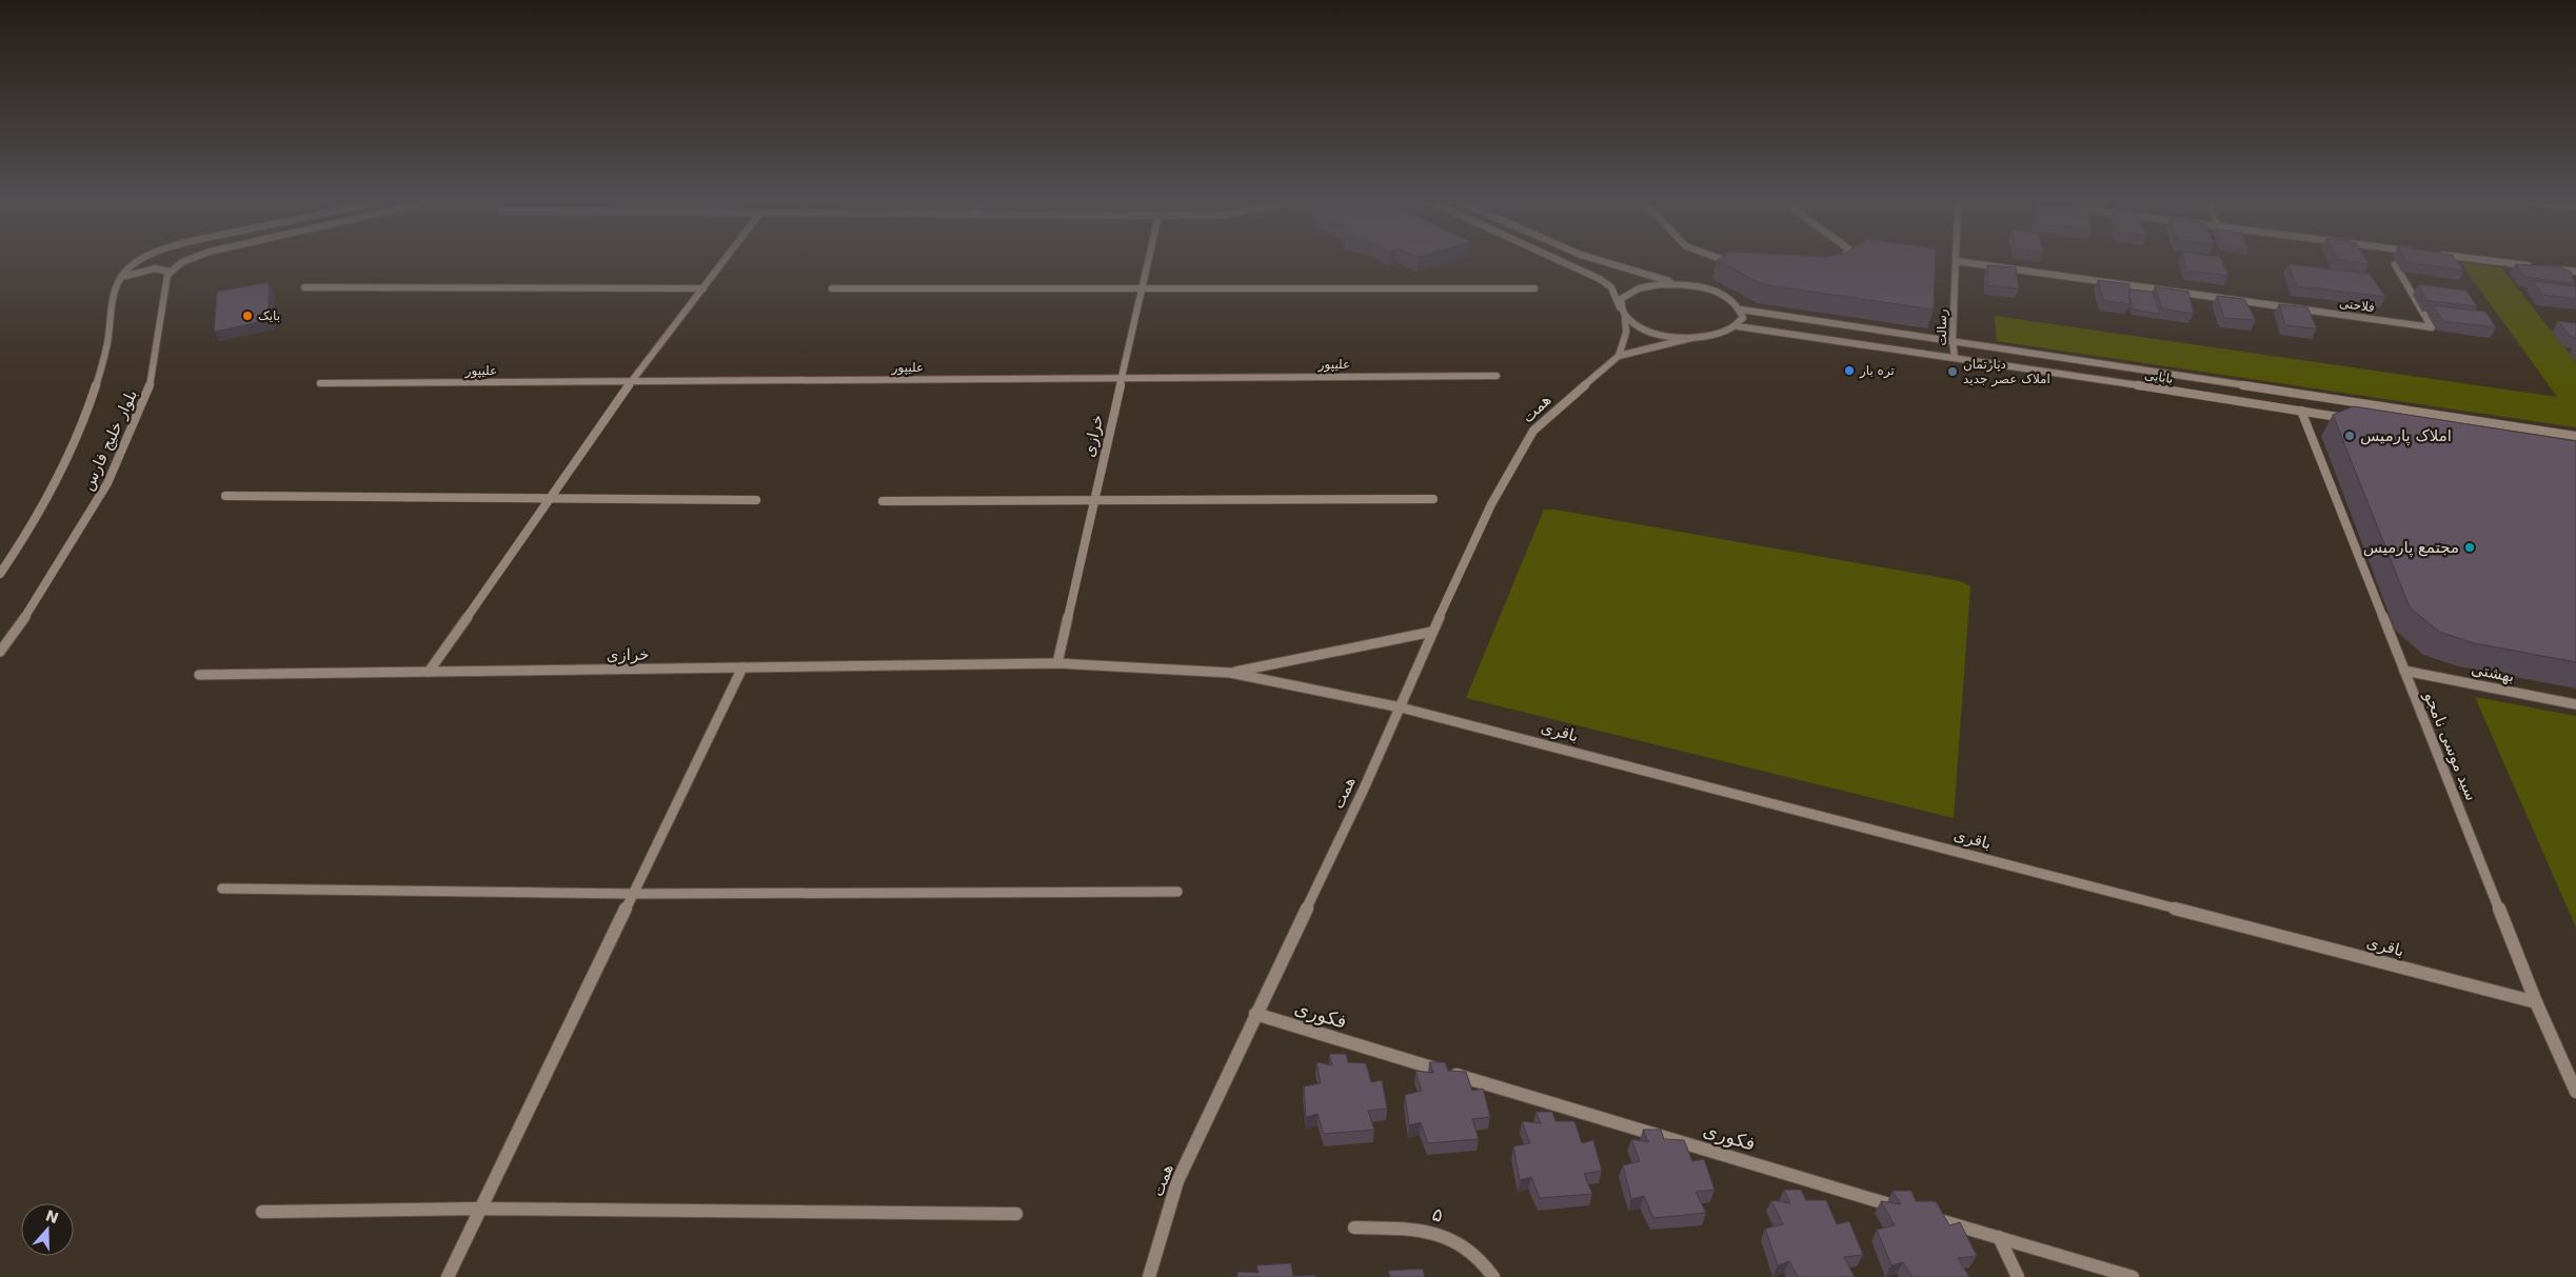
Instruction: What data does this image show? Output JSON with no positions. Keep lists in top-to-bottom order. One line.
{"streets":{"street":["فلاحتی","رسالت","علیپور","بابایی","همت","خرازی","بلوار خلیج فارس","بهشتی","باقری","سید موسی نامجو","فکوری","۵"]},"crossings":[["رسالت","بابایی"],["علیپور","خرازی"],["بابایی","سید موسی نامجو"],["همت","خرازی"],["همت","باقری"],["همت","فکوری"],["خرازی","باقری"],["بهشتی","سید موسی نامجو"],["باقری","سید موسی نامجو"]],"places":["بایک","تره بار","دپارتمان املاک عصر جدید","املاک پارمیس","مجتمع پارمیس"],"north":"top"}
